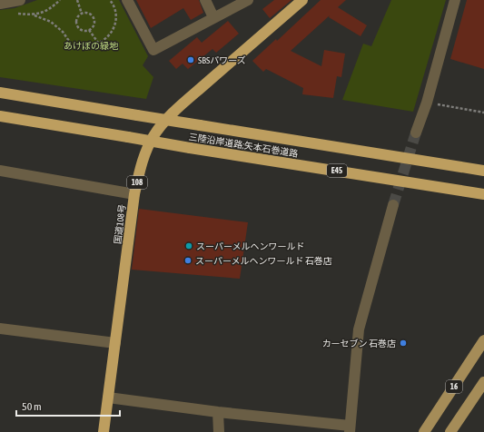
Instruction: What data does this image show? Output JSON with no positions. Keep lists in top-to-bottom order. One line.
{"streets":{"highway":["三陸沿岸道路;矢本石巻道路","E45","108","国道108号"],"main road":["16"]},"parks":["あけぼの緑地"],"places":["SBSパワーズ","スーパーメルヘンワールド","スーパーメルヘンワールド 石巻店","カーセブン 石巻店"],"scale_bar":"50 m"}
